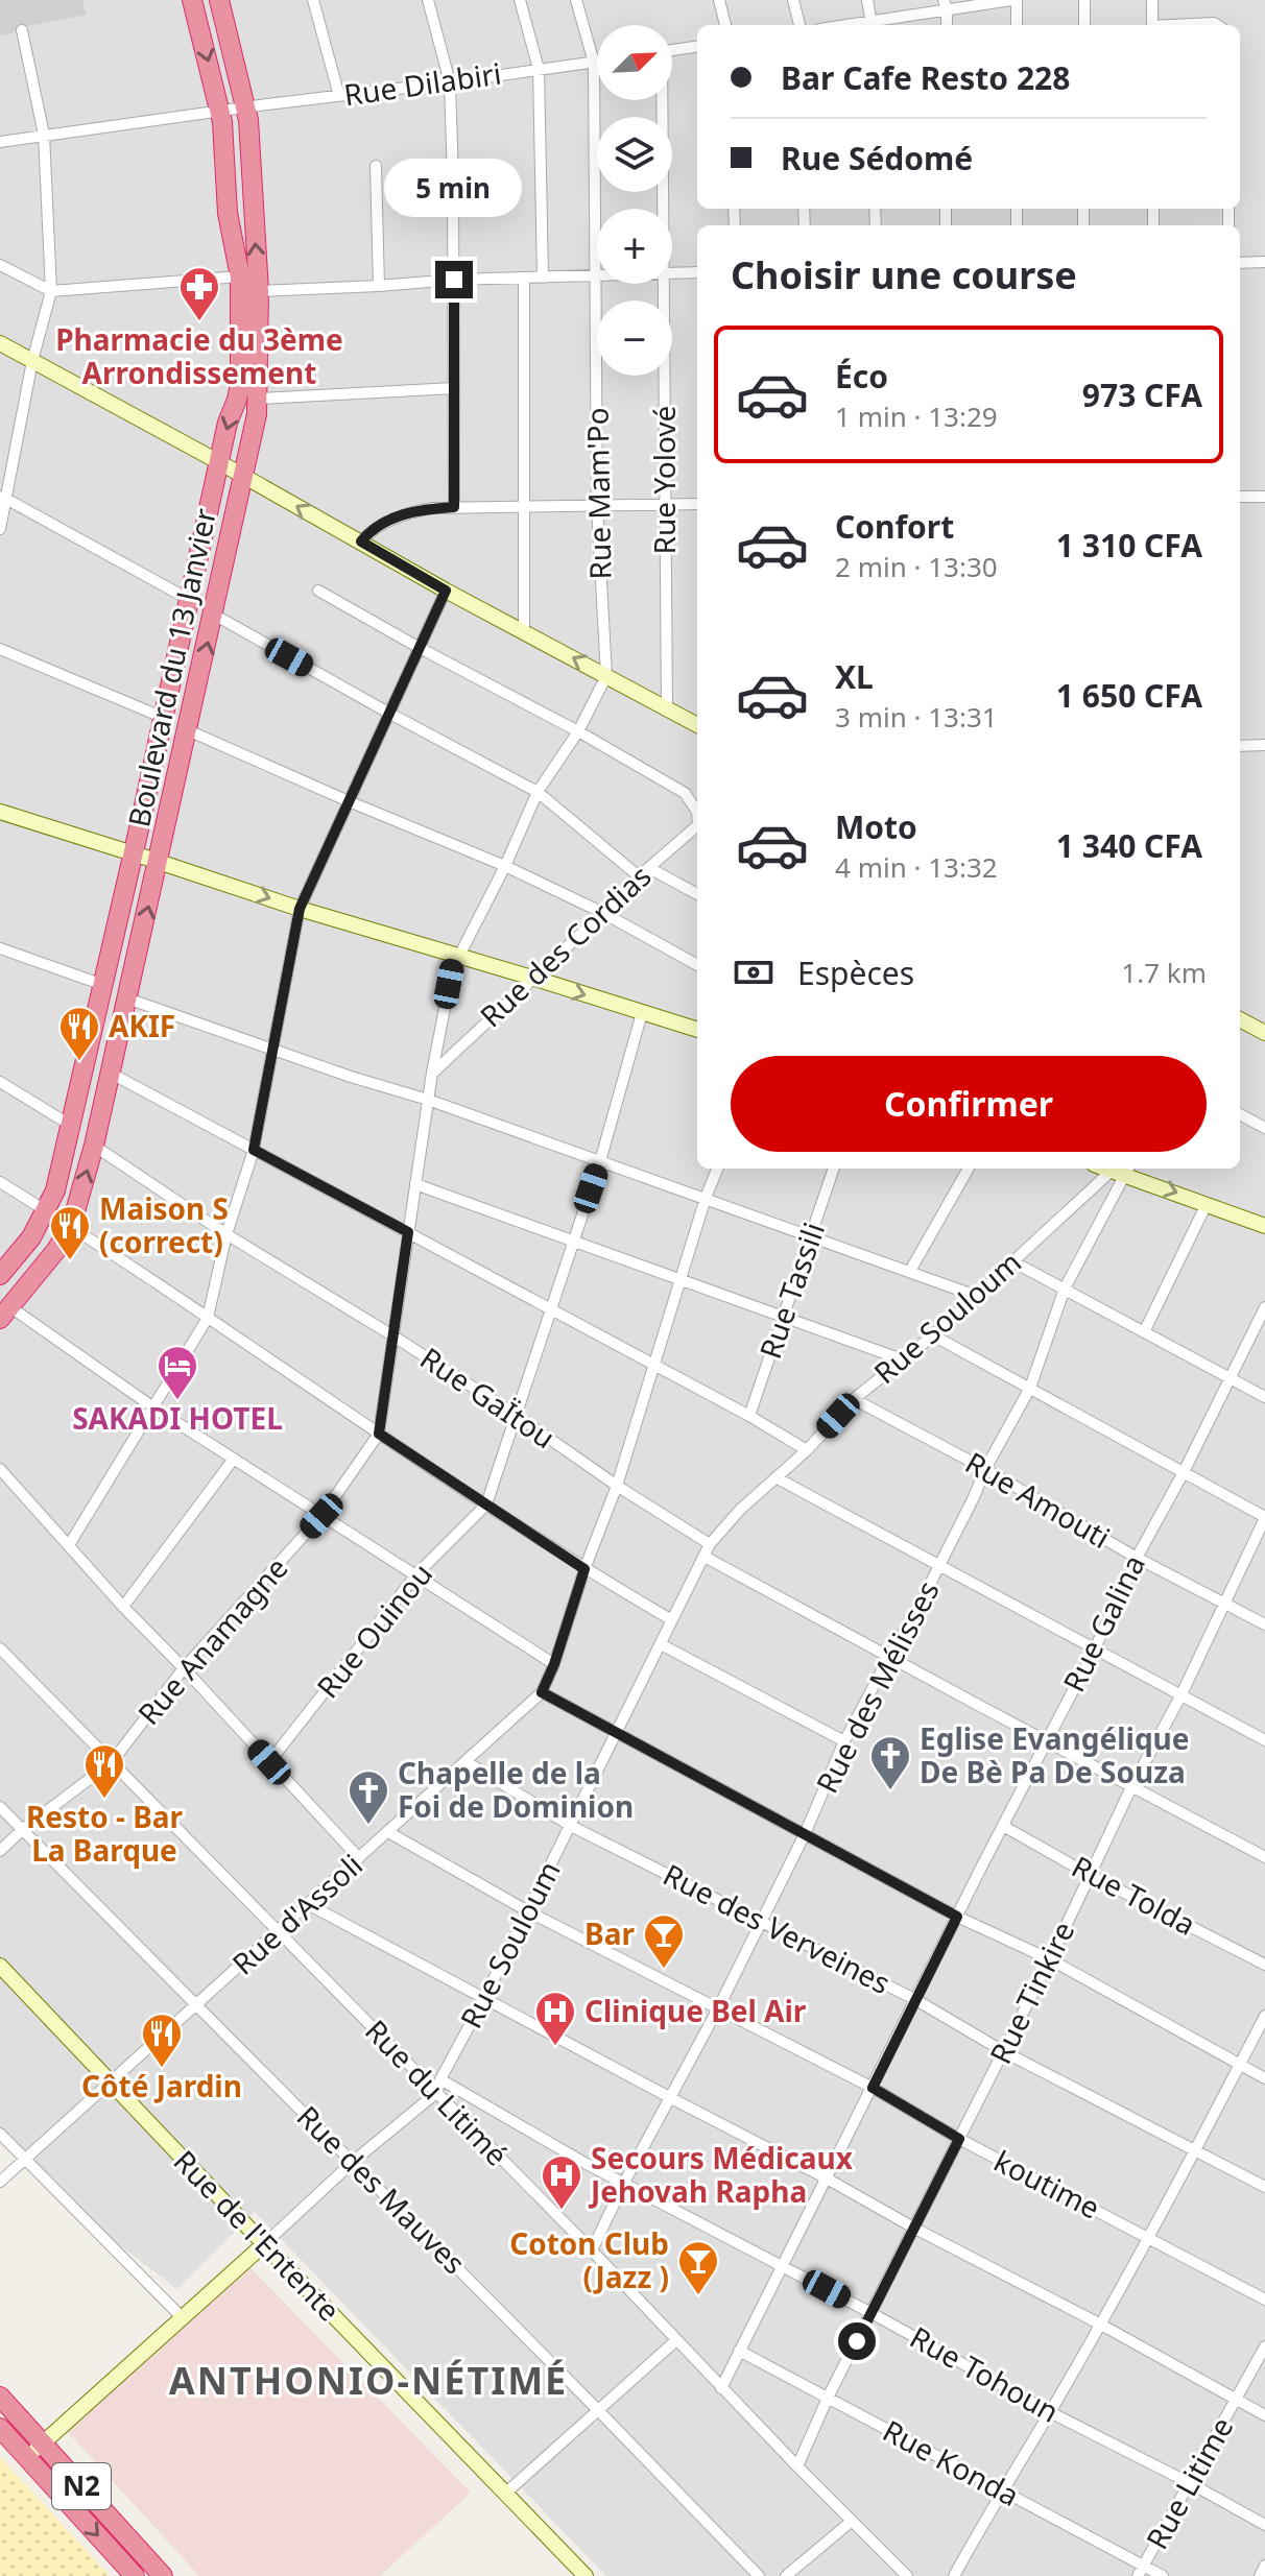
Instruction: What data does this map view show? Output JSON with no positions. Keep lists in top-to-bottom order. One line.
{"streets":{"highway":["Boulevard du 13 Janvier","N2"],"street":["Rue Dilabiri","Rue Yolové","Rue Mam'Po","Rue des Cordias","Rue Tassili","Rue Souloum","Rue GaÏtou","Rue Amouti","Rue Galina","Rue Ouinou","Rue Anamagne","Rue des Mélisses","Rue Tolda","Rue d'Assoli","Rue des Verveines","Rue Tinkire","Rue du Litimé","koutime","Rue des Mauves","Rue de l'Entente","Rue Tohoun","Rue Konda","Rue Litime"]},"crossings":[["Rue Dilabiri","Rue Mam'Po"],["Rue Dilabiri","Boulevard du 13 Janvier"],["Boulevard du 13 Janvier","Rue GaÏtou"],["Rue des Cordias","Rue Anamagne"],["Rue Souloum","Rue GaÏtou"],["Rue Souloum","Rue Amouti"],["Rue Souloum","Rue des Mélisses"],["Rue Souloum","Rue des Verveines"],["Rue Souloum","Rue du Litimé"],["Rue Souloum","koutime"],["Rue Souloum","Rue Tohoun"],["Rue GaÏtou","Rue Anamagne"],["Rue GaÏtou","Rue d'Assoli"],["Rue Amouti","Rue Galina"],["Rue Amouti","Rue des Mélisses"],["Rue Amouti","Rue Tinkire"],["Rue Galina","Rue Tolda"],["Rue Galina","Rue des Verveines"],["Rue Galina","Rue du Litimé"],["Rue Galina","koutime"],["Rue Galina","Rue Tohoun"],["Rue Galina","Rue Konda"],["Rue Anamagne","Rue du Litimé"],["Rue Anamagne","Rue des Mauves"],["Rue des Mélisses","Rue des Verveines"],["Rue des Mélisses","Rue du Litimé"],["Rue des Mélisses","koutime"],["Rue des Mélisses","Rue Tohoun"],["Rue Tolda","Rue Tinkire"],["Rue d'Assoli","Rue des Verveines"],["Rue d'Assoli","Rue du Litimé"],["Rue d'Assoli","koutime"],["Rue d'Assoli","Rue des Mauves"],["Rue d'Assoli","Rue de l'Entente"],["Rue des Verveines","Rue Tinkire"],["Rue Tinkire","Rue du Litimé"],["Rue Tinkire","koutime"],["Rue Tinkire","Rue Tohoun"],["Rue Tinkire","Rue Konda"],["Rue Tohoun","Rue Litime"],["Rue Konda","Rue Litime"]],"districts":["ANTHONIO-NÉTIMÉ"],"places":{"pharmacy":["Pharmacie du 3ème Arrondissement"],"restaurant":["AKIF","Maison S (correct)","Resto - Bar La Barque","Côté Jardin"],"hotel":["SAKADI HOTEL"],"church":["Eglise Evangélique De Bè Pa De Souza","Chapelle de la Foi de Dominion"],"bar":["Bar","Coton Club (Jazz )"],"hospital":["Clinique Bel Air","Secours Médicaux Jehovah Rapha"]},"north":"top right","page":{"map_buttons":["+","−"],"banner":["Bar Cafe Resto 228","Rue Sédomé"],"bubble":"5 min","heading":"Choisir une course","list":[{"name":"Éco","note":"1 min · 13:29","value":"973 CFA"},{"name":"Confort","note":"2 min · 13:30","value":"1 310 CFA"},{"name":"XL","note":"3 min · 13:31","value":"1 650 CFA"},{"name":"Moto","note":"4 min · 13:32","value":"1 340 CFA"}],"pay":["Espèces","1.7 km"],"buttons":"Confirmer"}}
